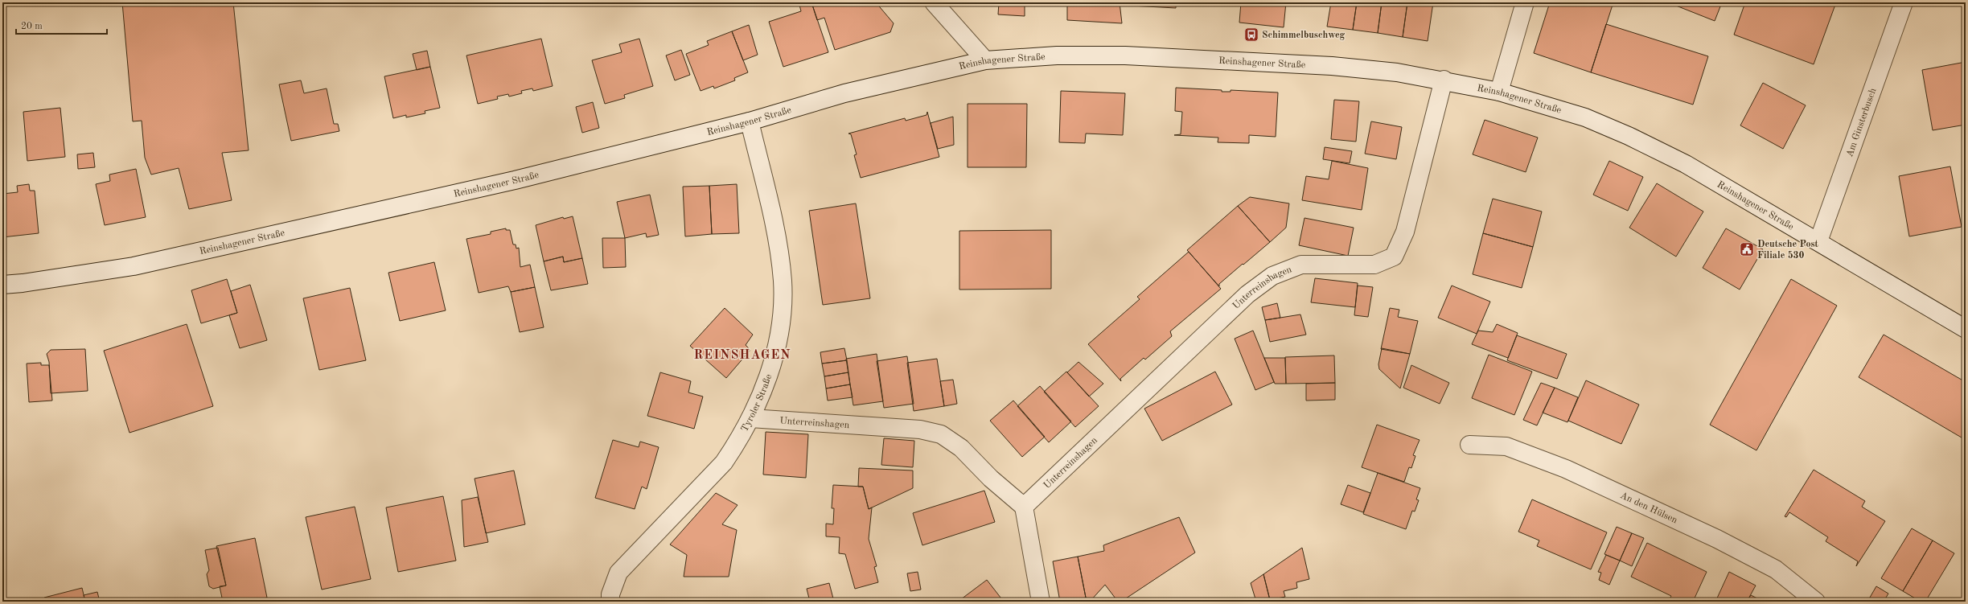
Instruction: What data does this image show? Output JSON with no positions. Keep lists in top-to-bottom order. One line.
{"streets":{"street":["Reinshagener Straße","Am Ginsterbusch","Unterreinshagen","Tyroler Straße","An den Hülsen"]},"crossings":[["Reinshagener Straße","Am Ginsterbusch"],["Reinshagener Straße","Unterreinshagen"],["Reinshagener Straße","Tyroler Straße"],["Unterreinshagen","Tyroler Straße"]],"districts":["REINSHAGEN"],"places":{"bus stop":["Schimmelbuschweg"],"public building":["Deutsche Post Filiale 530"]},"scale_bar":"20 m"}
